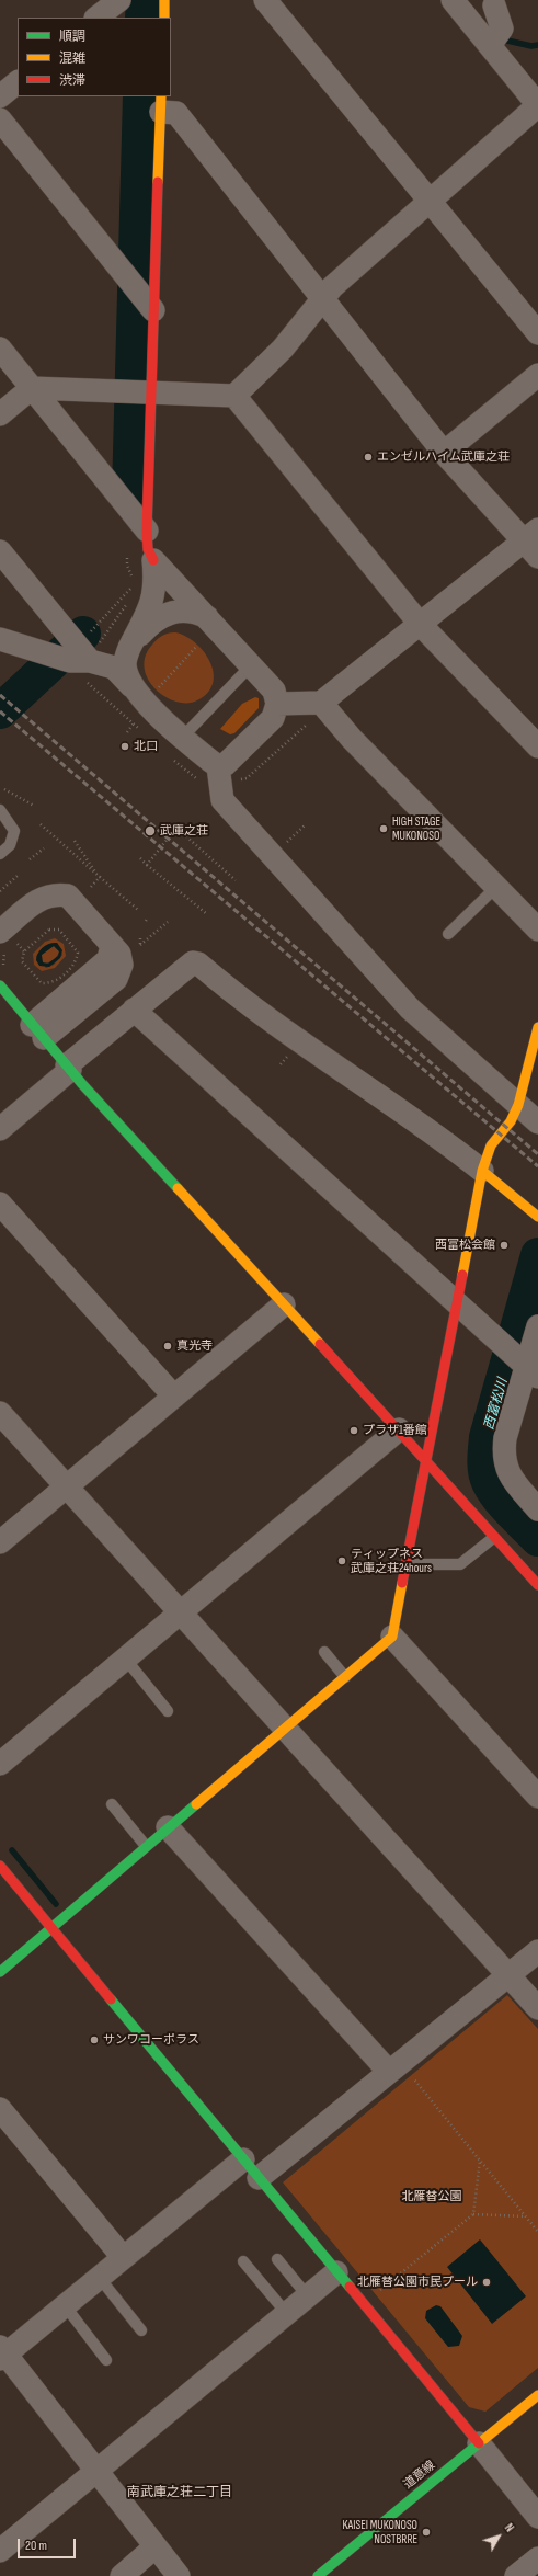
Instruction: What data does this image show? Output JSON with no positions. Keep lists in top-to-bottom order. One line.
{"streets":{"street":["道意線"]},"districts":["南武庫之荘二丁目"],"water":["西富松川"],"parks":["北雁替公園"],"places":["エンゼルハイム武庫之荘","北口","HIGH STAGE MUKONOSO","武庫之荘","西富松会館","真光寺","プラザ1番館","ティップネス 武庫之荘24hours","サンワコーポラス","北雁替公園市民プール","KAISEI MUKONOSO NOSTBRRE"],"legend":["順調","混雑","渋滞"],"scale_bar":"20 m","north":"top right"}
